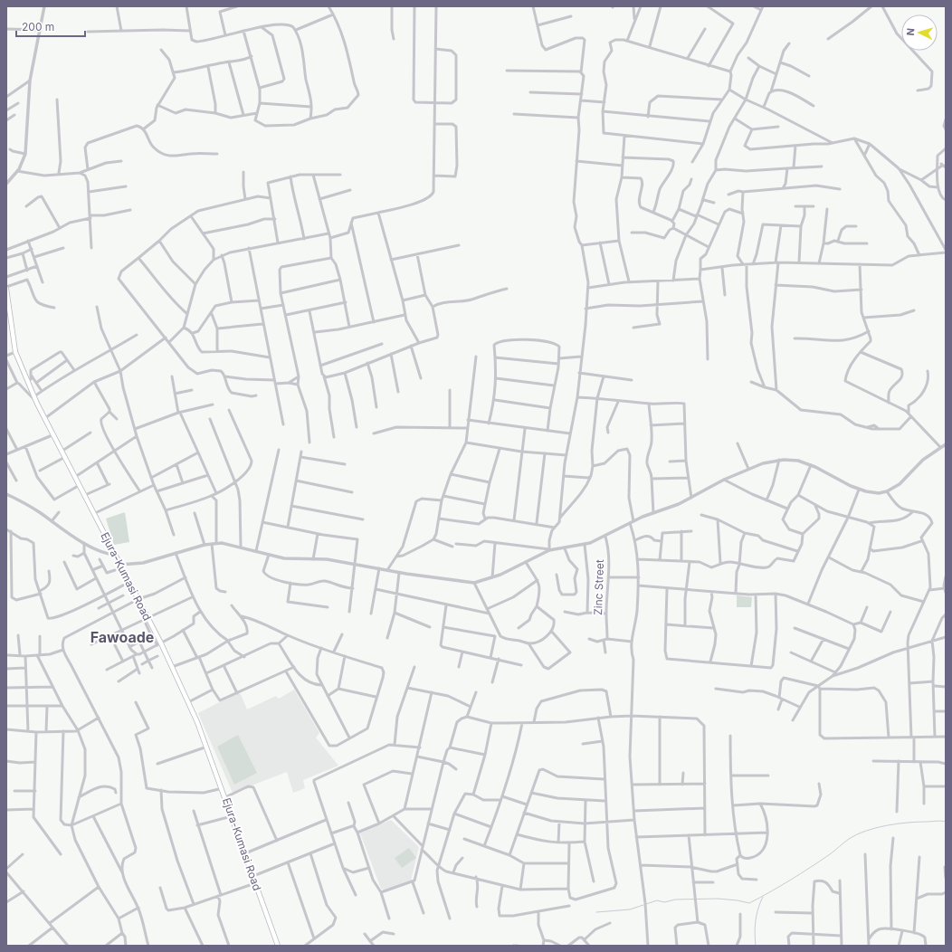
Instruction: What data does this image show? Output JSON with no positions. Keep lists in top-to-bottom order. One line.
{"streets":{"main road":["Ejura-Kumasi Road"],"street":["Zinc Street"]},"districts":["Fawoade"],"scale_bar":"200 m","north":"left"}
